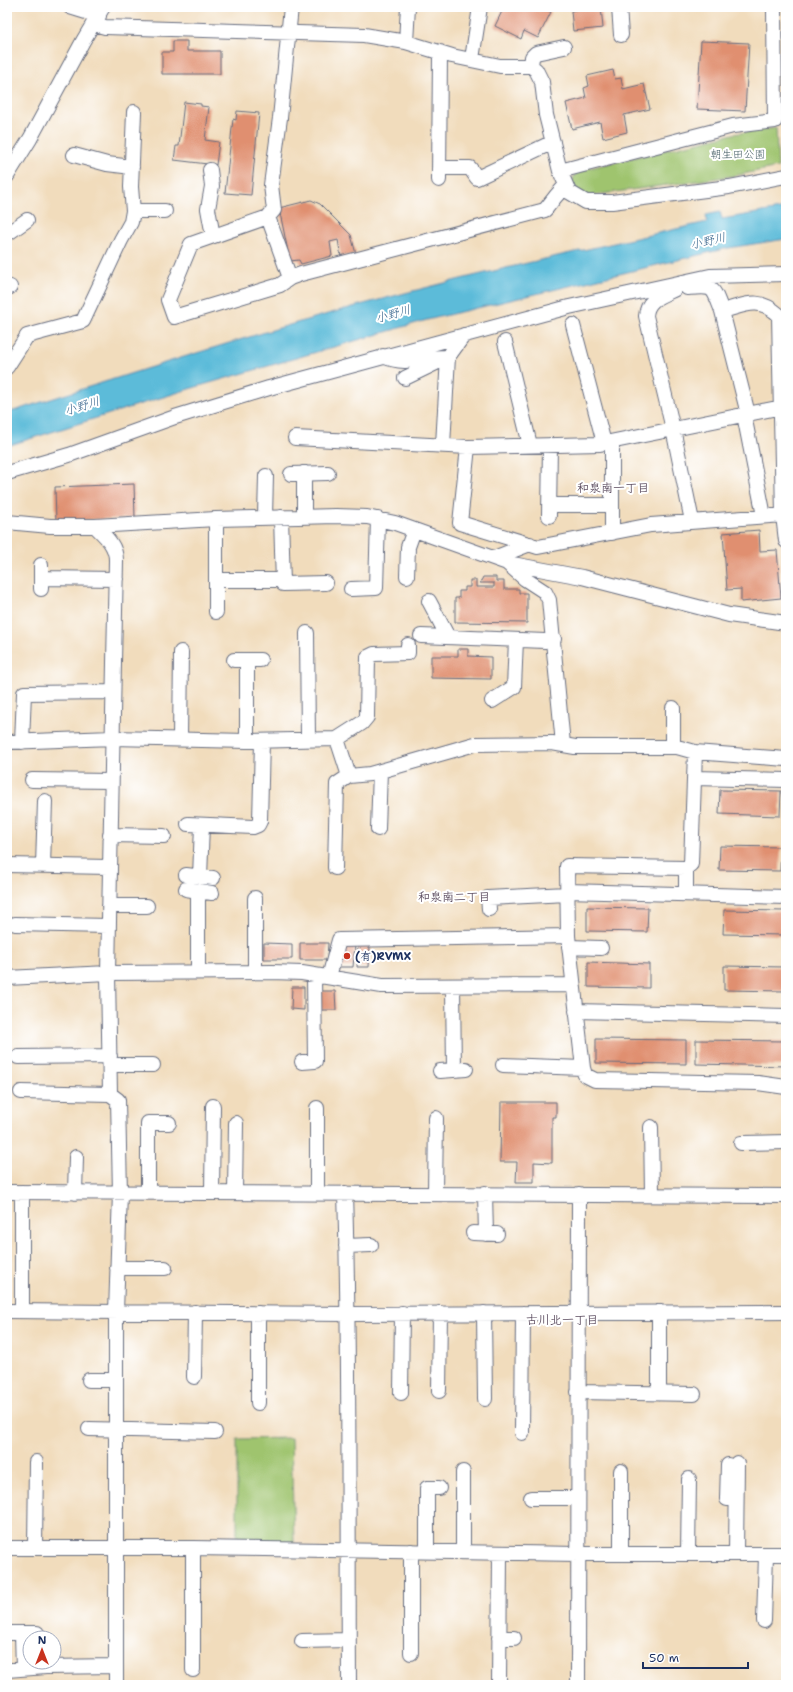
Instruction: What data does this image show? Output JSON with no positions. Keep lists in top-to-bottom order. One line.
{"districts":["和泉南一丁目","和泉南二丁目","古川北一丁目"],"water":["小野川"],"parks":["朝生田公園"],"places":["(有)RVMX"],"scale_bar":"50 m","north":"top"}
